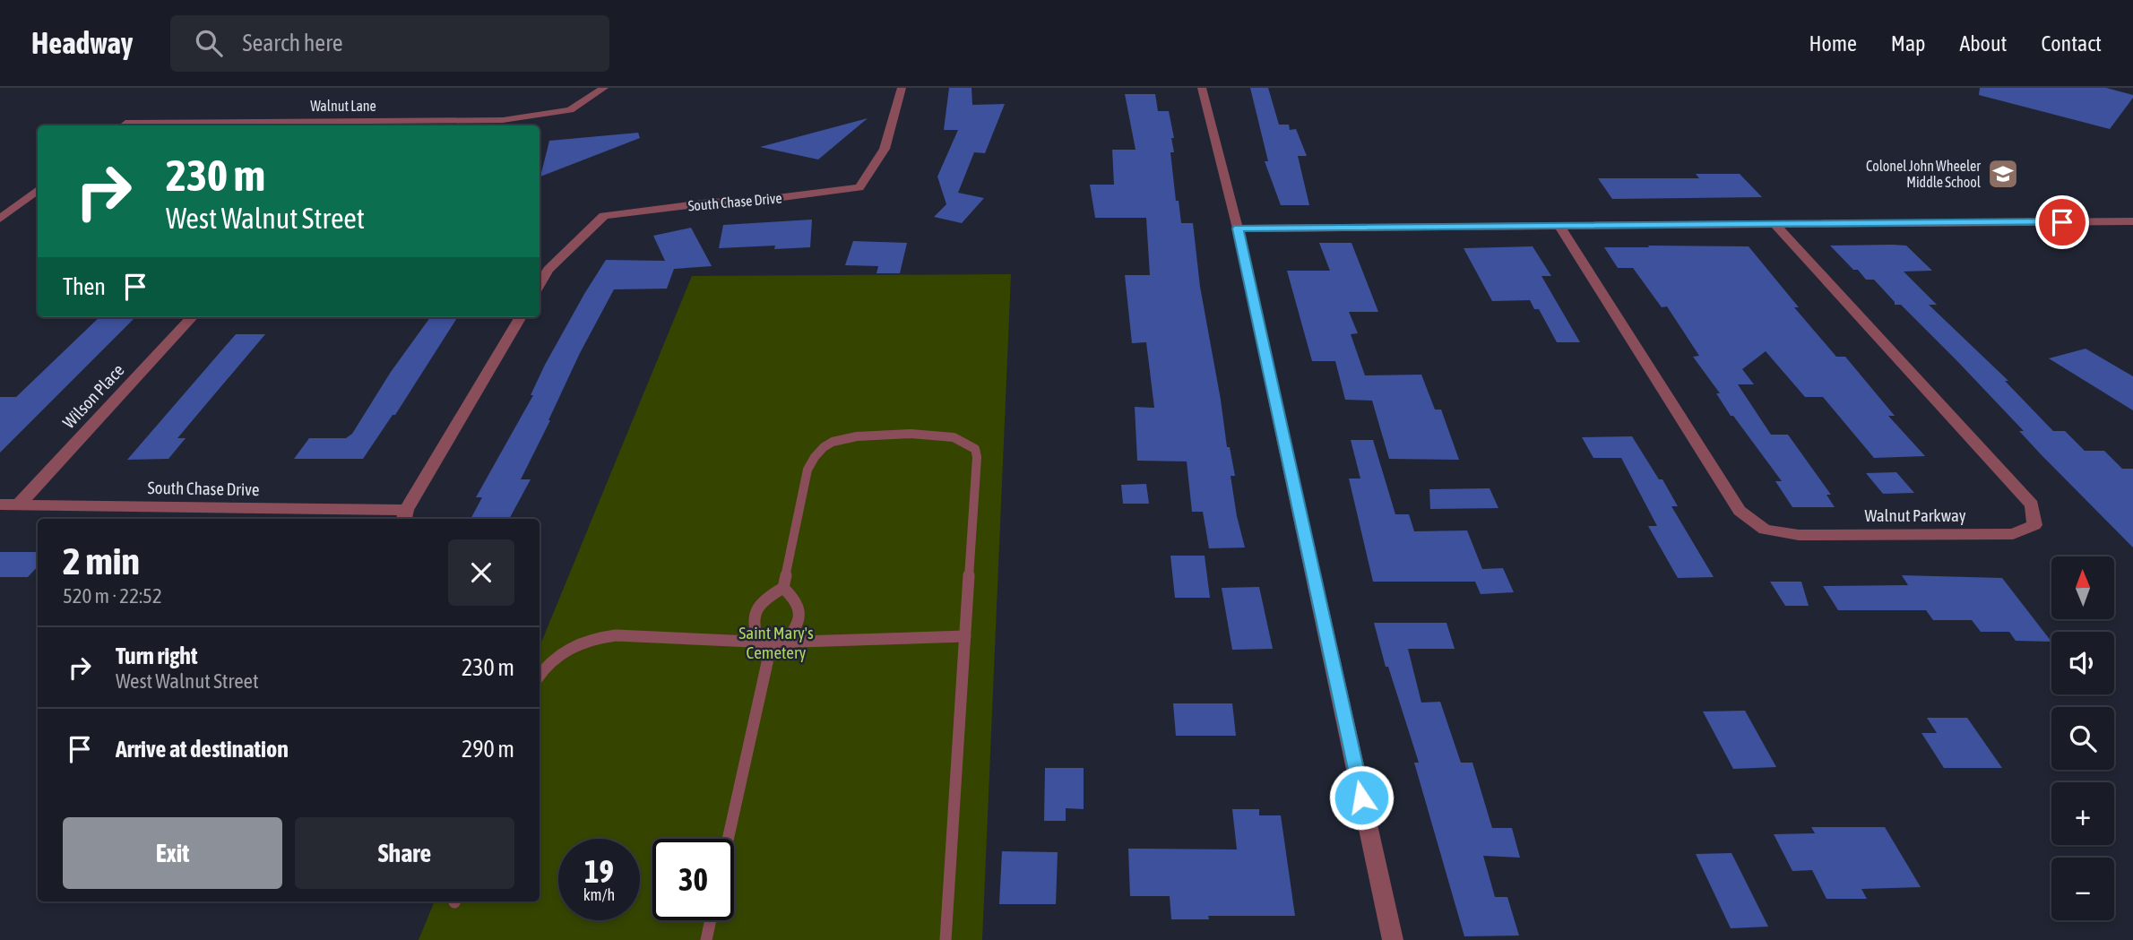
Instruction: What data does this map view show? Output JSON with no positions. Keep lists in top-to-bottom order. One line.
{"streets":{"street":["Walnut Lane","South Chase Drive","Wilson Place","Walnut Parkway"]},"crossings":[["South Chase Drive","Wilson Place"]],"parks":["Saint Mary's Cemetery"],"places":{"school or university":["Colonel John Wheeler Middle School"]},"north":"top","page":{"header":"Headway","search":"Search here","nav":["Home","Map","About","Contact"],"turn":["230 m","West Walnut Street"],"then":"Then","heading":["2 min","520 m · 22:52"],"map_buttons":["+","−"],"list":[{"name":"Turn right","note":"West Walnut Street","value":"230 m"},{"name":"Arrive at destination","value":"290 m"}],"buttons":["Exit","Share"],"speed":"19 km/h","limit":"30"}}
